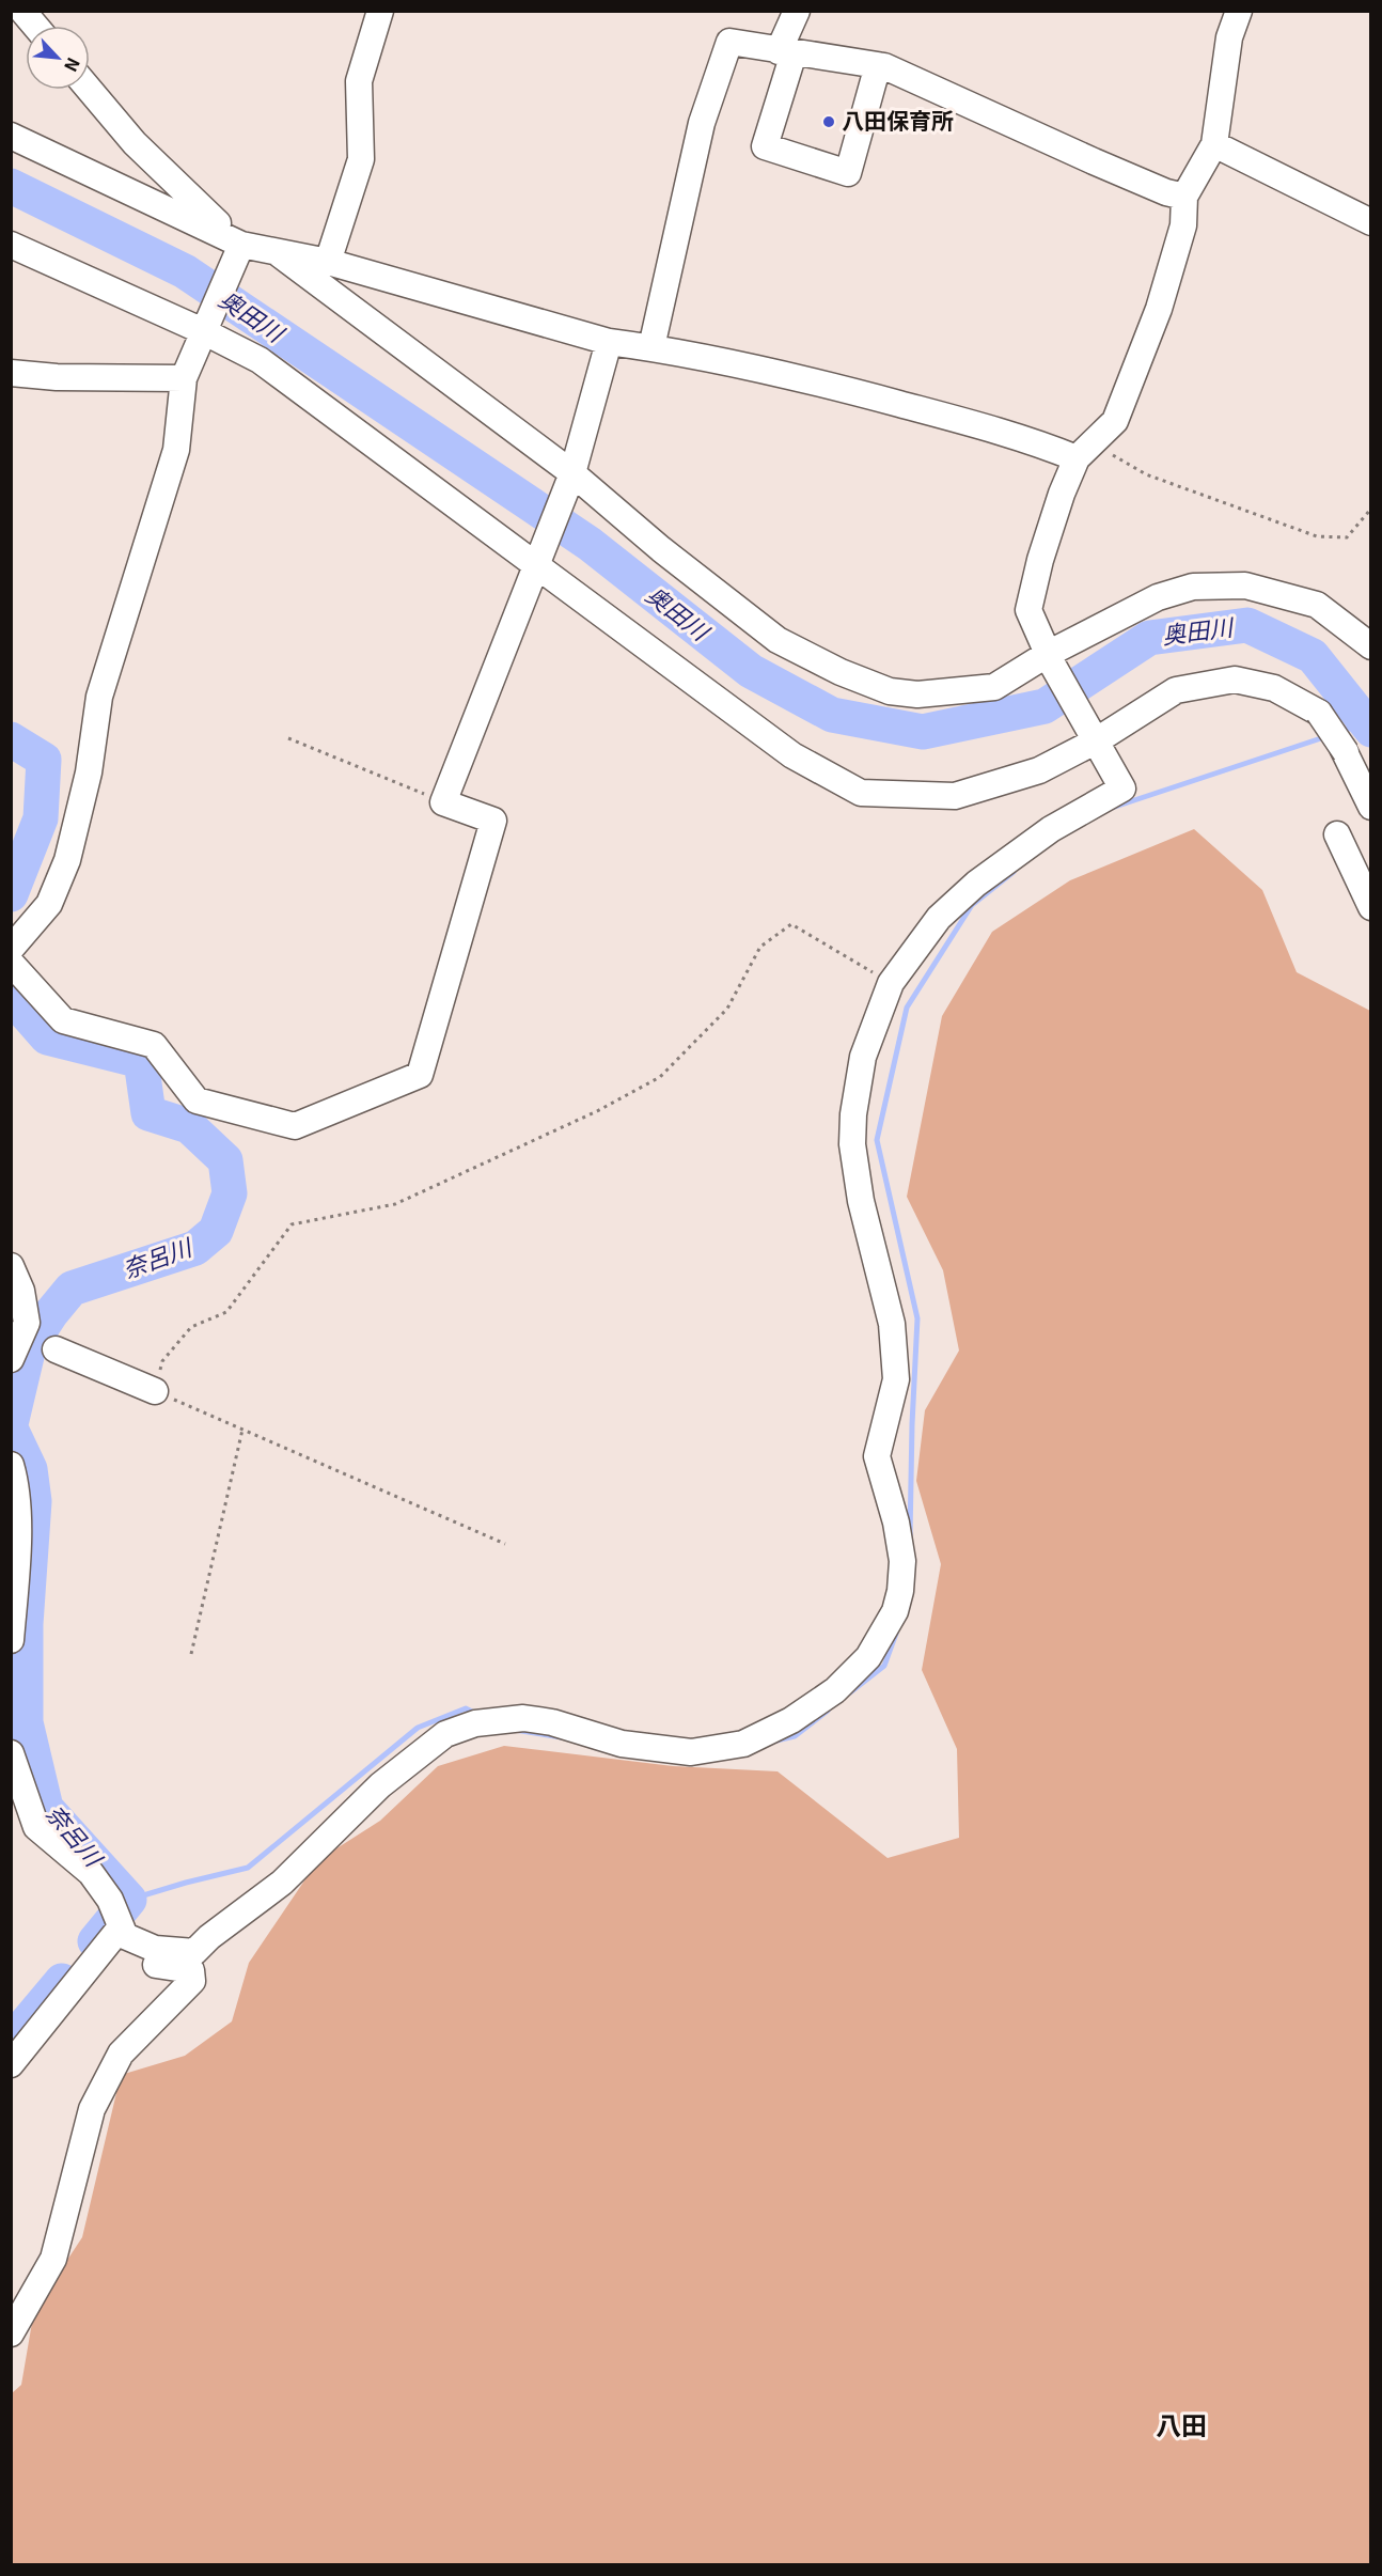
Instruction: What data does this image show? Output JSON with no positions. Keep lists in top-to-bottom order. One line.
{"districts":["八田"],"water":["奥田川","奈呂川"],"places":["八田保育所"],"north":"bottom right"}
